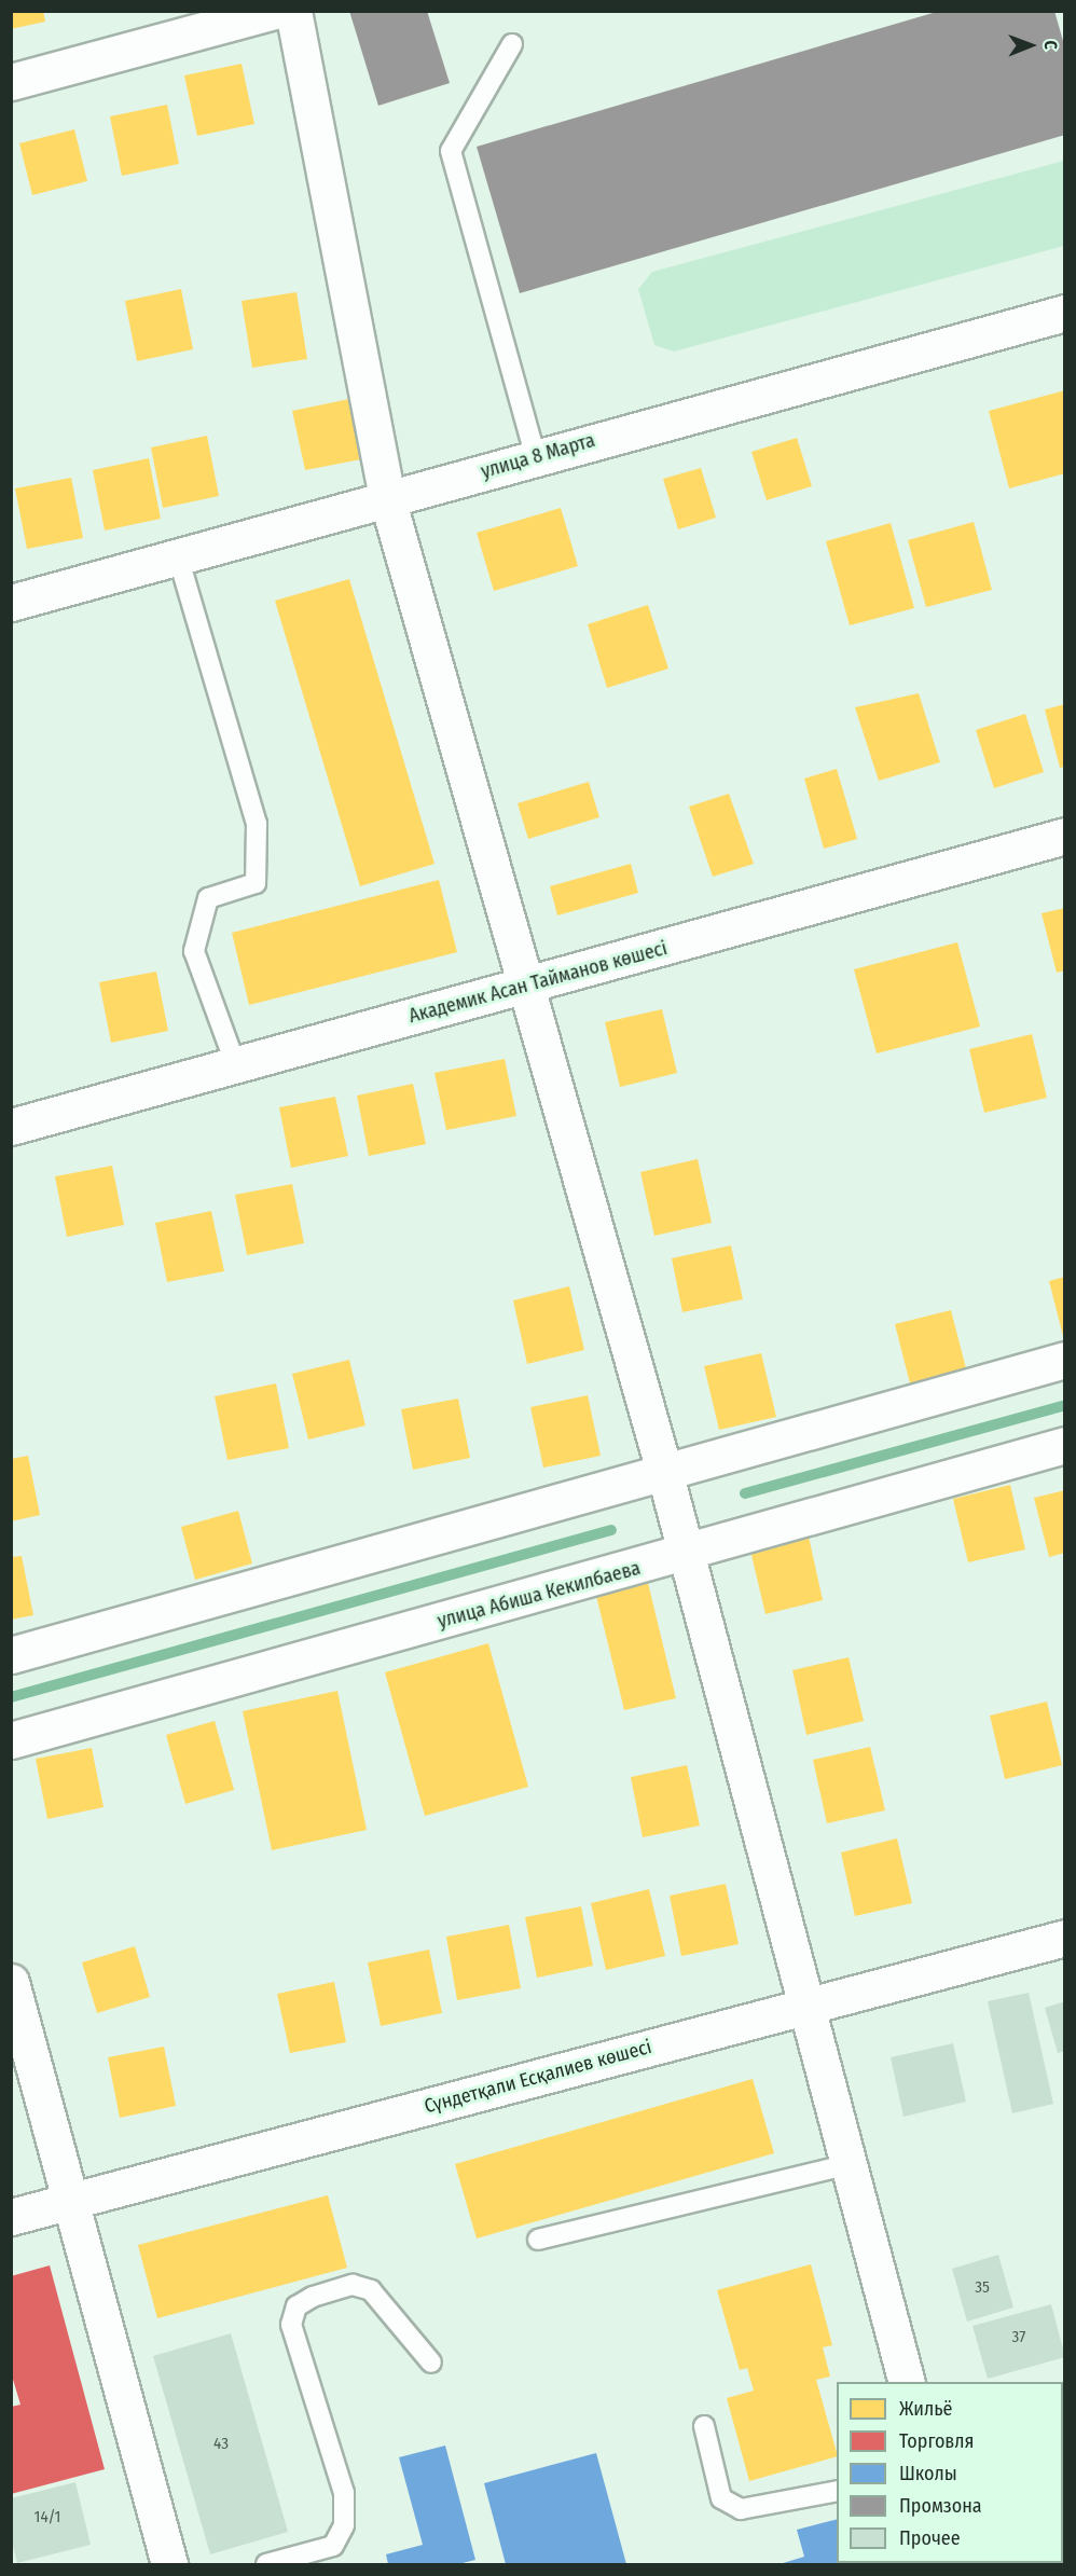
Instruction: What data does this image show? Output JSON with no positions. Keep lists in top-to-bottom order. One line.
{"streets":{"street":["улица 8 Марта","Академик Асан Тайманов көшесі","улица Абиша Кекилбаева","Сүндетқали Есқалиев көшесі"]},"house_numbers":["35","37","43","14/1"],"legend":["Жильё","Торговля","Школы","Промзона","Прочее"],"north":"right"}
